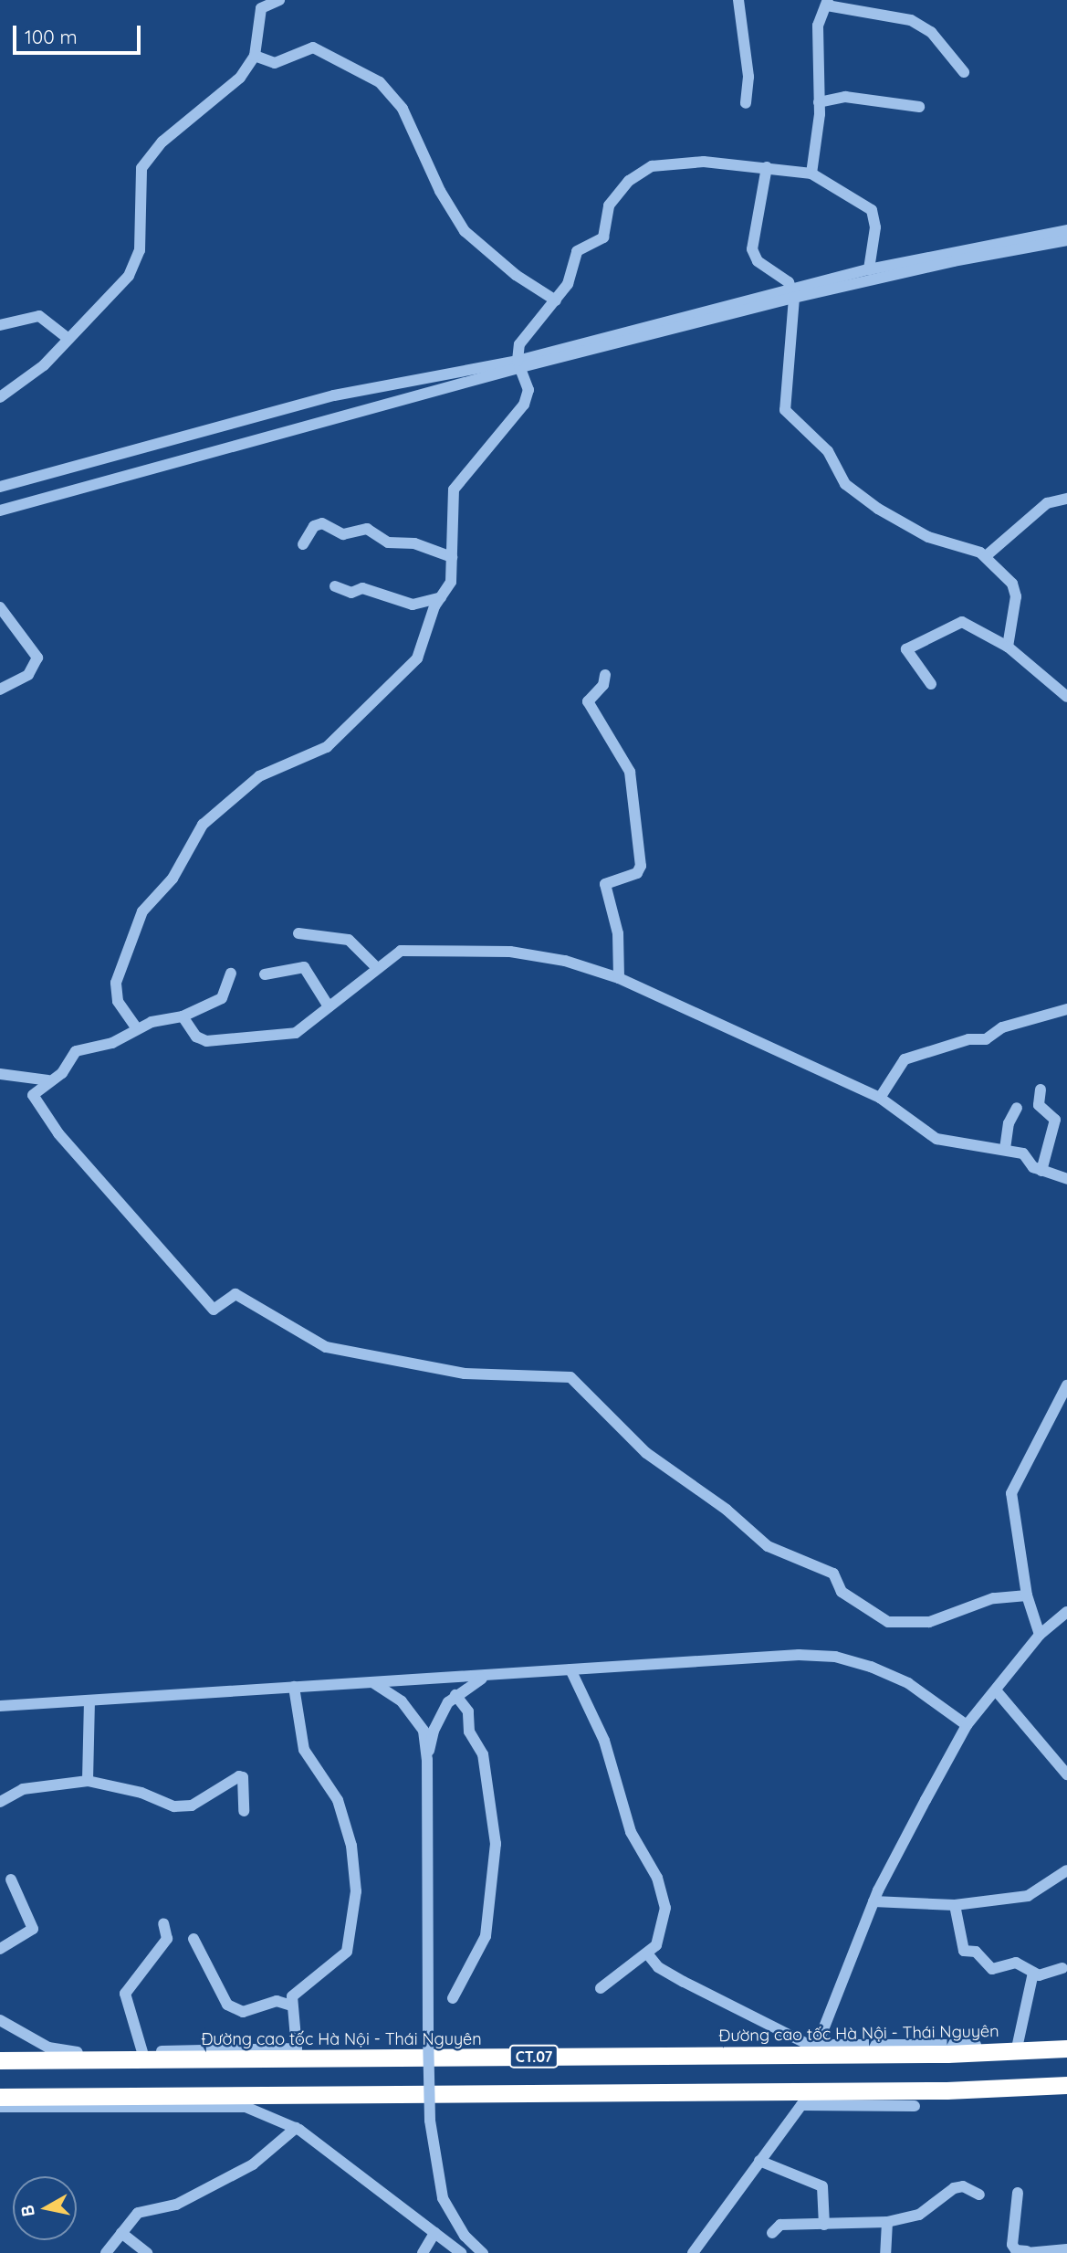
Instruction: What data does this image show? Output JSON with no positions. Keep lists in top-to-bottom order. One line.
{"streets":{"highway":["Đường cao tốc Hà Nội - Thái Nguyên","CT.07"]},"scale_bar":"100 m","north":"left"}
